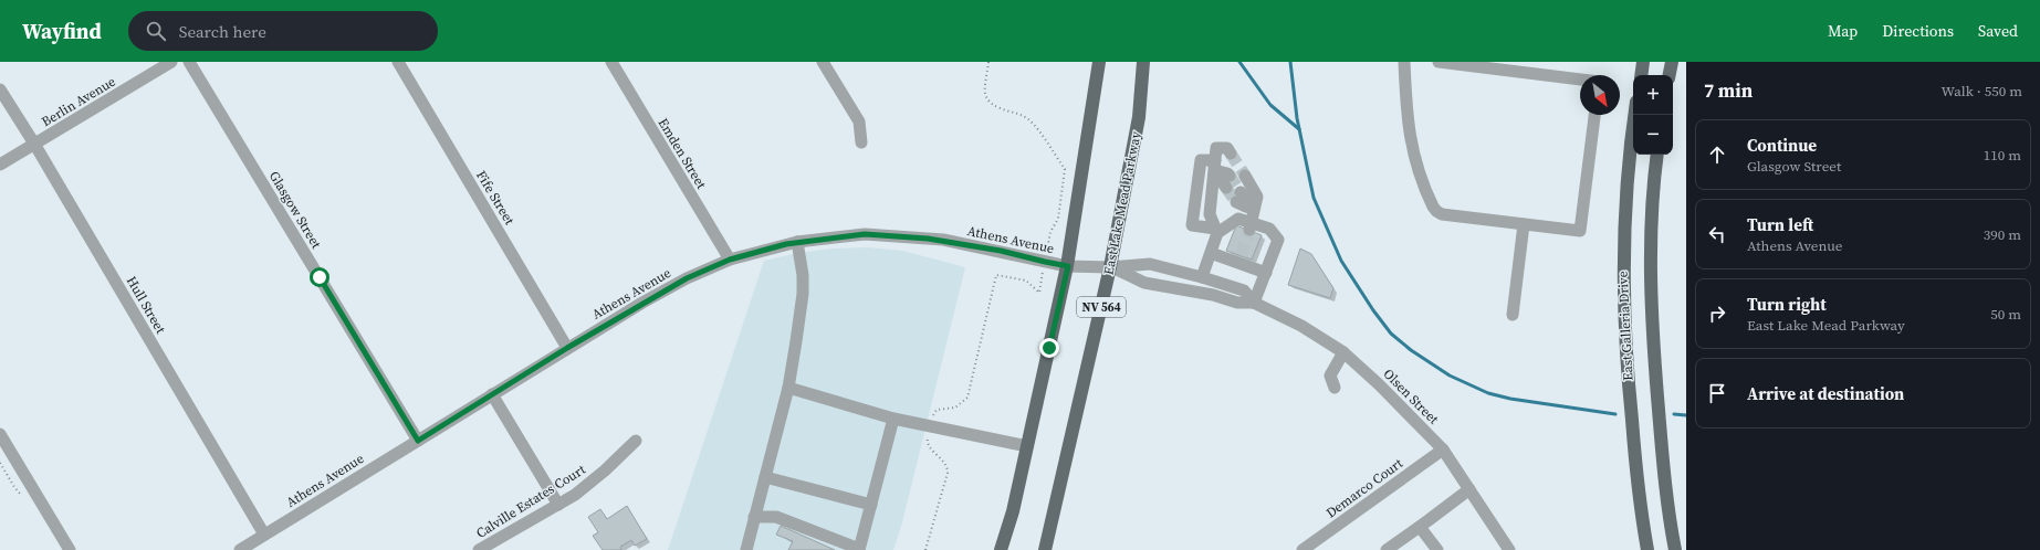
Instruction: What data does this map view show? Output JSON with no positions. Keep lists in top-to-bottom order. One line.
{"streets":{"main road":["East Lake Mead Parkway","NV 564","East Galleria Drive"],"street":["Berlin Avenue","Emden Street","Fife Street","Glasgow Street","Athens Avenue","Hull Street","Olsen Street","Demarco Court","Calville Estates Court"]},"crossings":[["Berlin Avenue","Hull Street"],["Emden Street","Athens Avenue"],["Fife Street","Athens Avenue"],["East Lake Mead Parkway","Olsen Street"],["Glasgow Street","Athens Avenue"],["Athens Avenue","Hull Street"],["Athens Avenue","NV 564"],["Athens Avenue","Olsen Street"],["Olsen Street","Demarco Court"]],"north":"bottom right","page":{"header":"Wayfind","search":"Search here","nav":["Map","Directions","Saved"],"heading":["7 min","Walk · 550 m"],"map_buttons":["+","−"],"list":[["Continue","Glasgow Street","110 m"],["Turn left","Athens Avenue","390 m"],["Turn right","East Lake Mead Parkway","50 m"],"Arrive at destination"]}}
